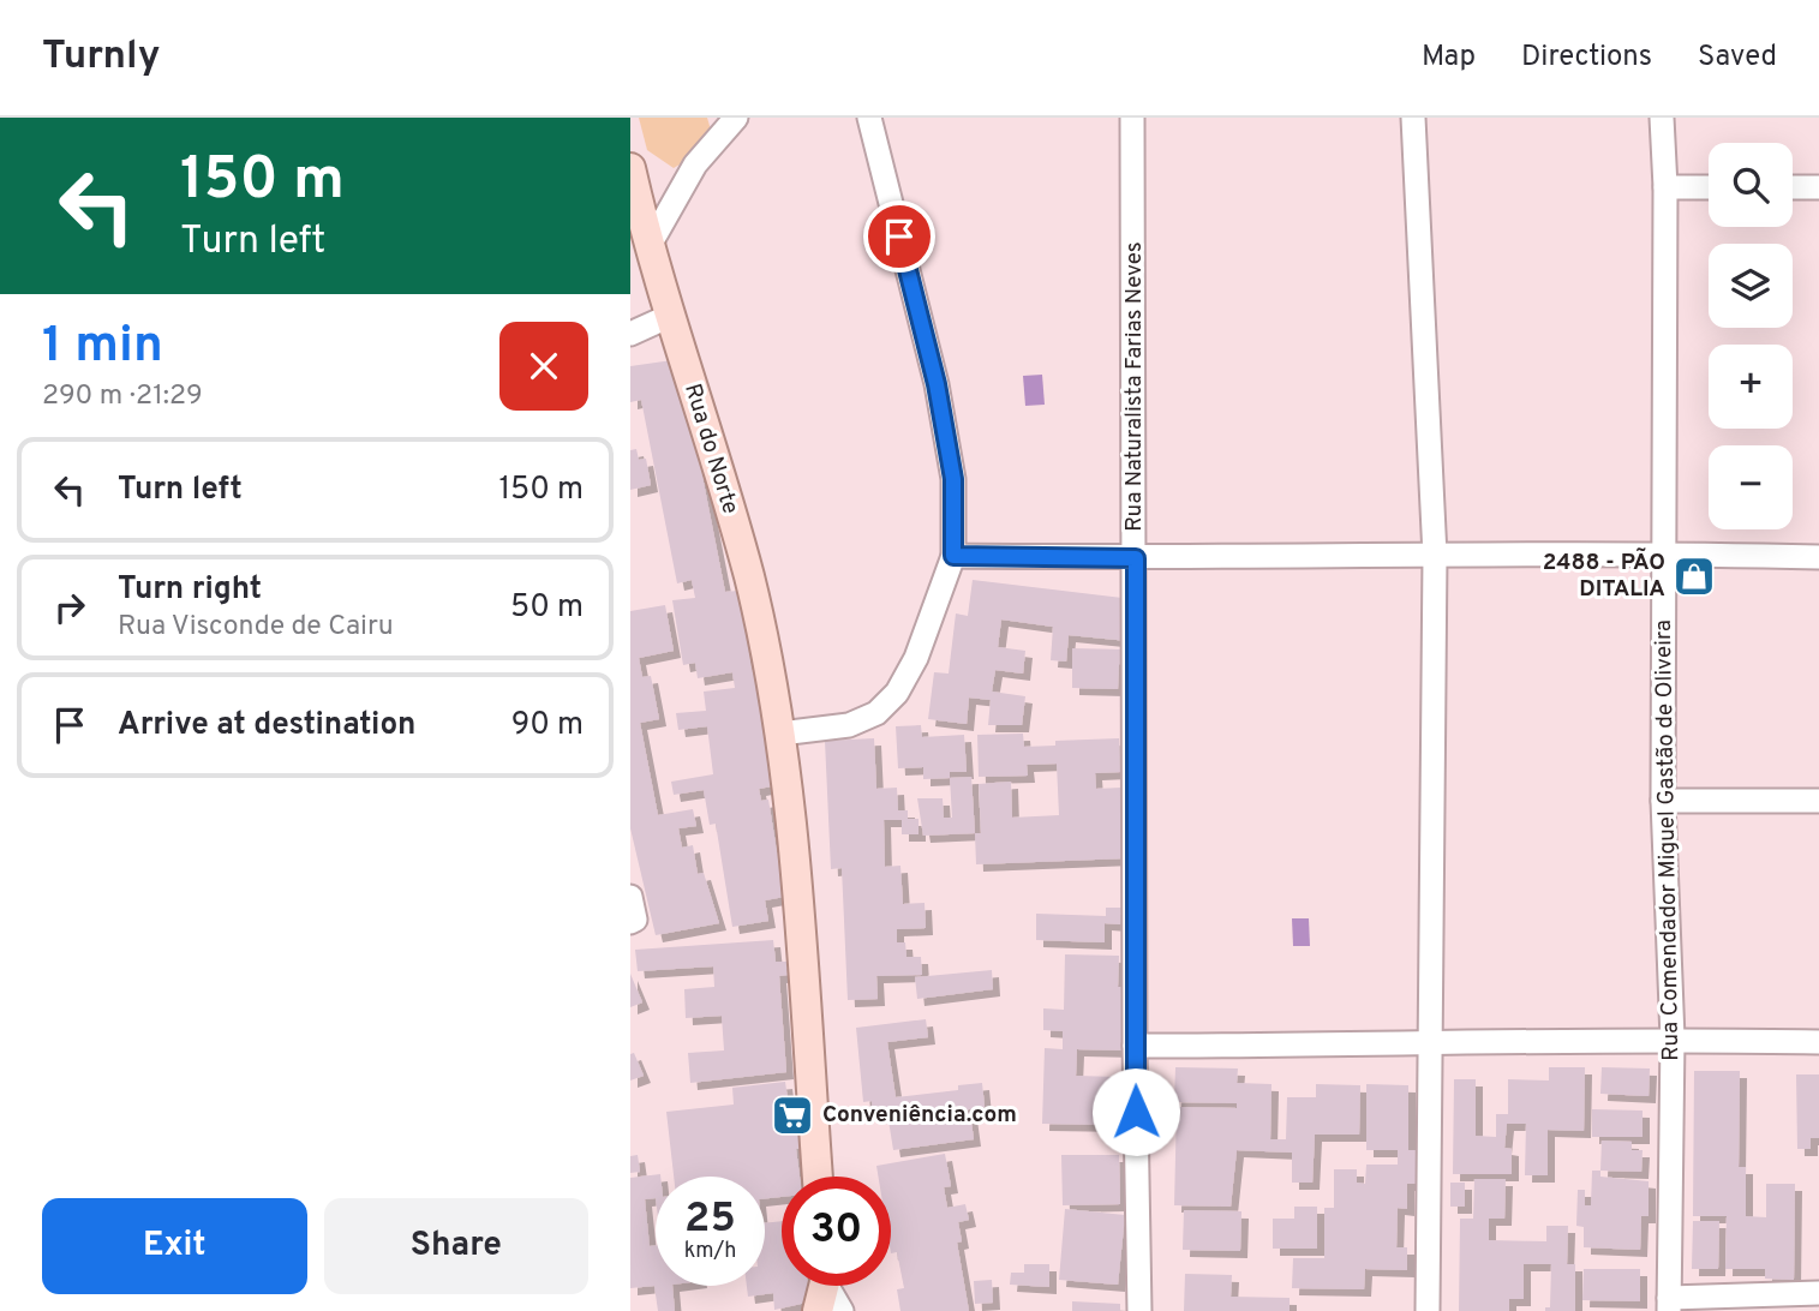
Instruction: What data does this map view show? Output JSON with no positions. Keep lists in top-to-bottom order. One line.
{"streets":{"main road":["Rua do Norte"],"street":["Rua Naturalista Farias Neves","Rua Comendador Miguel Gastão de Oliveira"]},"places":{"shop":["2488 - PÃO DITALIA"],"supermarket":["Conveniência.com"]},"page":{"header":"Turnly","nav":["Map","Directions","Saved"],"turn":["150 m","Turn left"],"map_buttons":["+","−"],"heading":["1 min","290 m · 21:29"],"list":[{"name":"Turn left","value":"150 m"},{"name":"Turn right","note":"Rua Visconde de Cairu","value":"50 m"},{"name":"Arrive at destination","value":"90 m"}],"speed":"25 km/h","limit":"30","buttons":["Exit","Share"]}}
